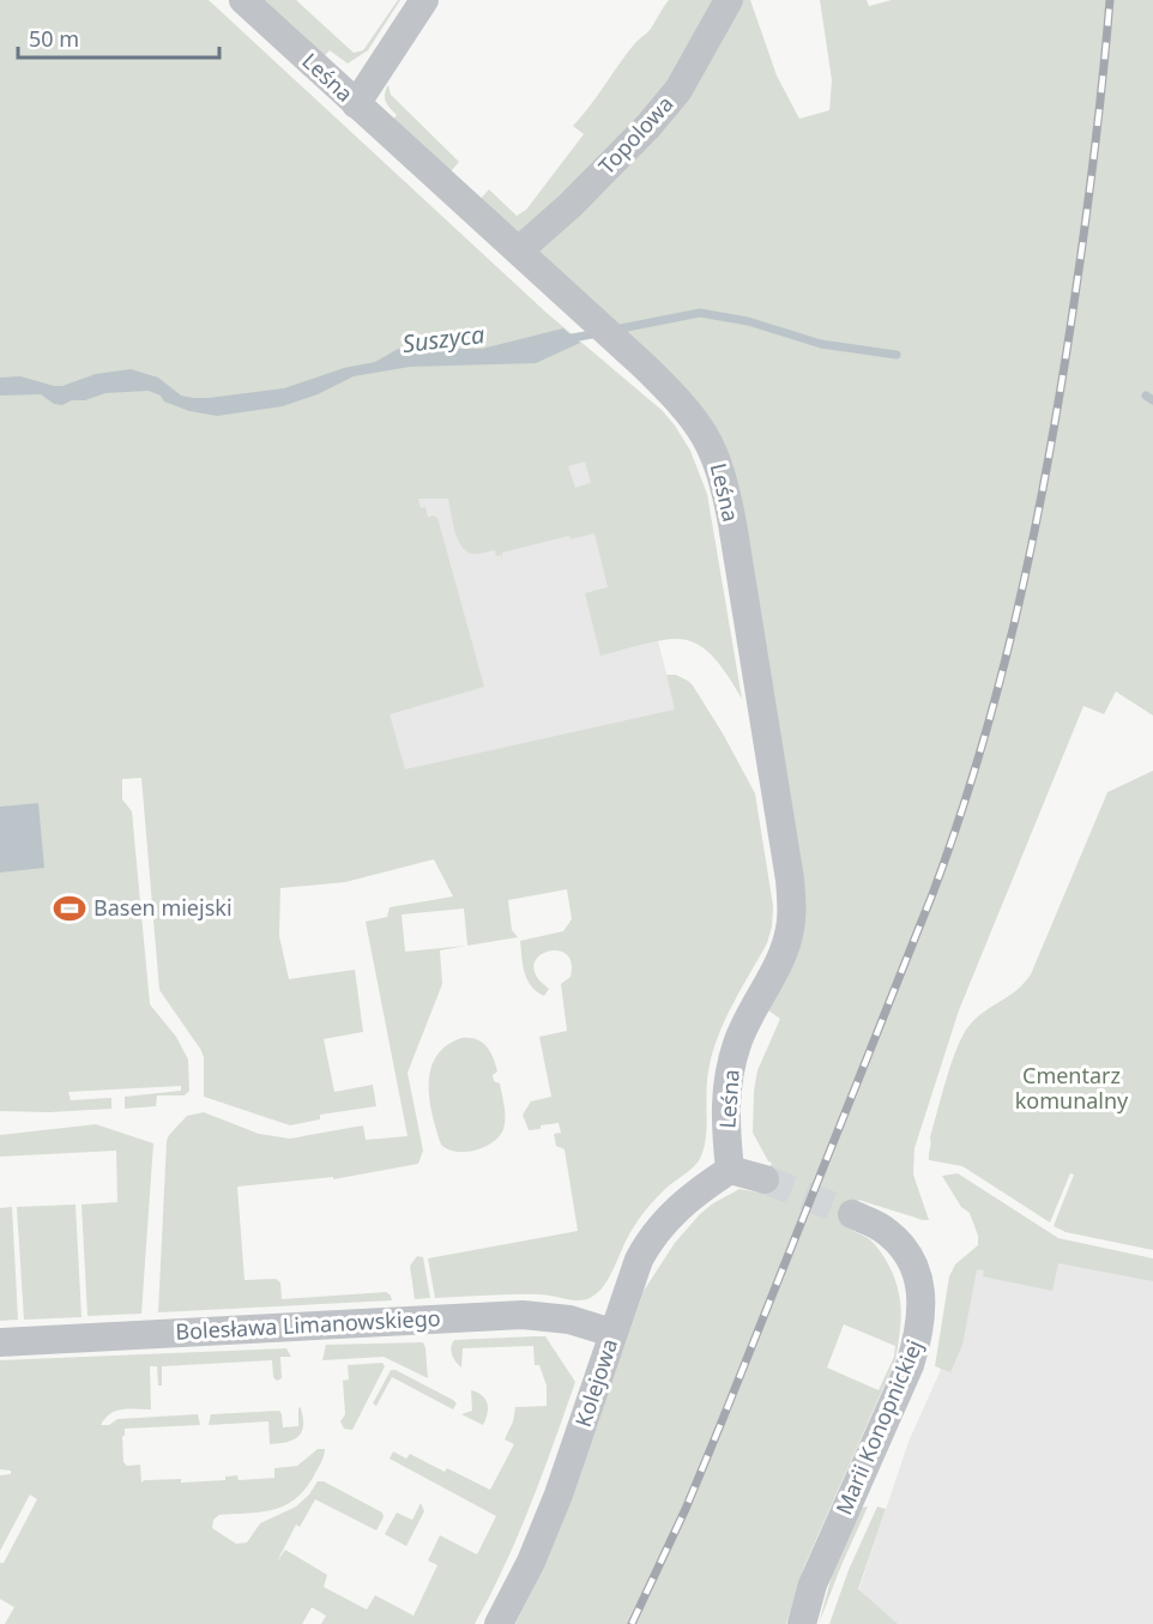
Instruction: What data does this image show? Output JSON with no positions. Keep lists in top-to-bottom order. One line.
{"streets":{"street":["Leśna","Topolowa","Bolesława Limanowskiego","Kolejowa","Marii Konopnickiej"]},"crossings":[["Leśna","Topolowa"],["Leśna","Kolejowa"],["Bolesława Limanowskiego","Kolejowa"]],"water":["Suszyca"],"parks":["Cmentarz komunalny"],"places":{"sports":["Basen miejski"]},"scale_bar":"50 m"}
